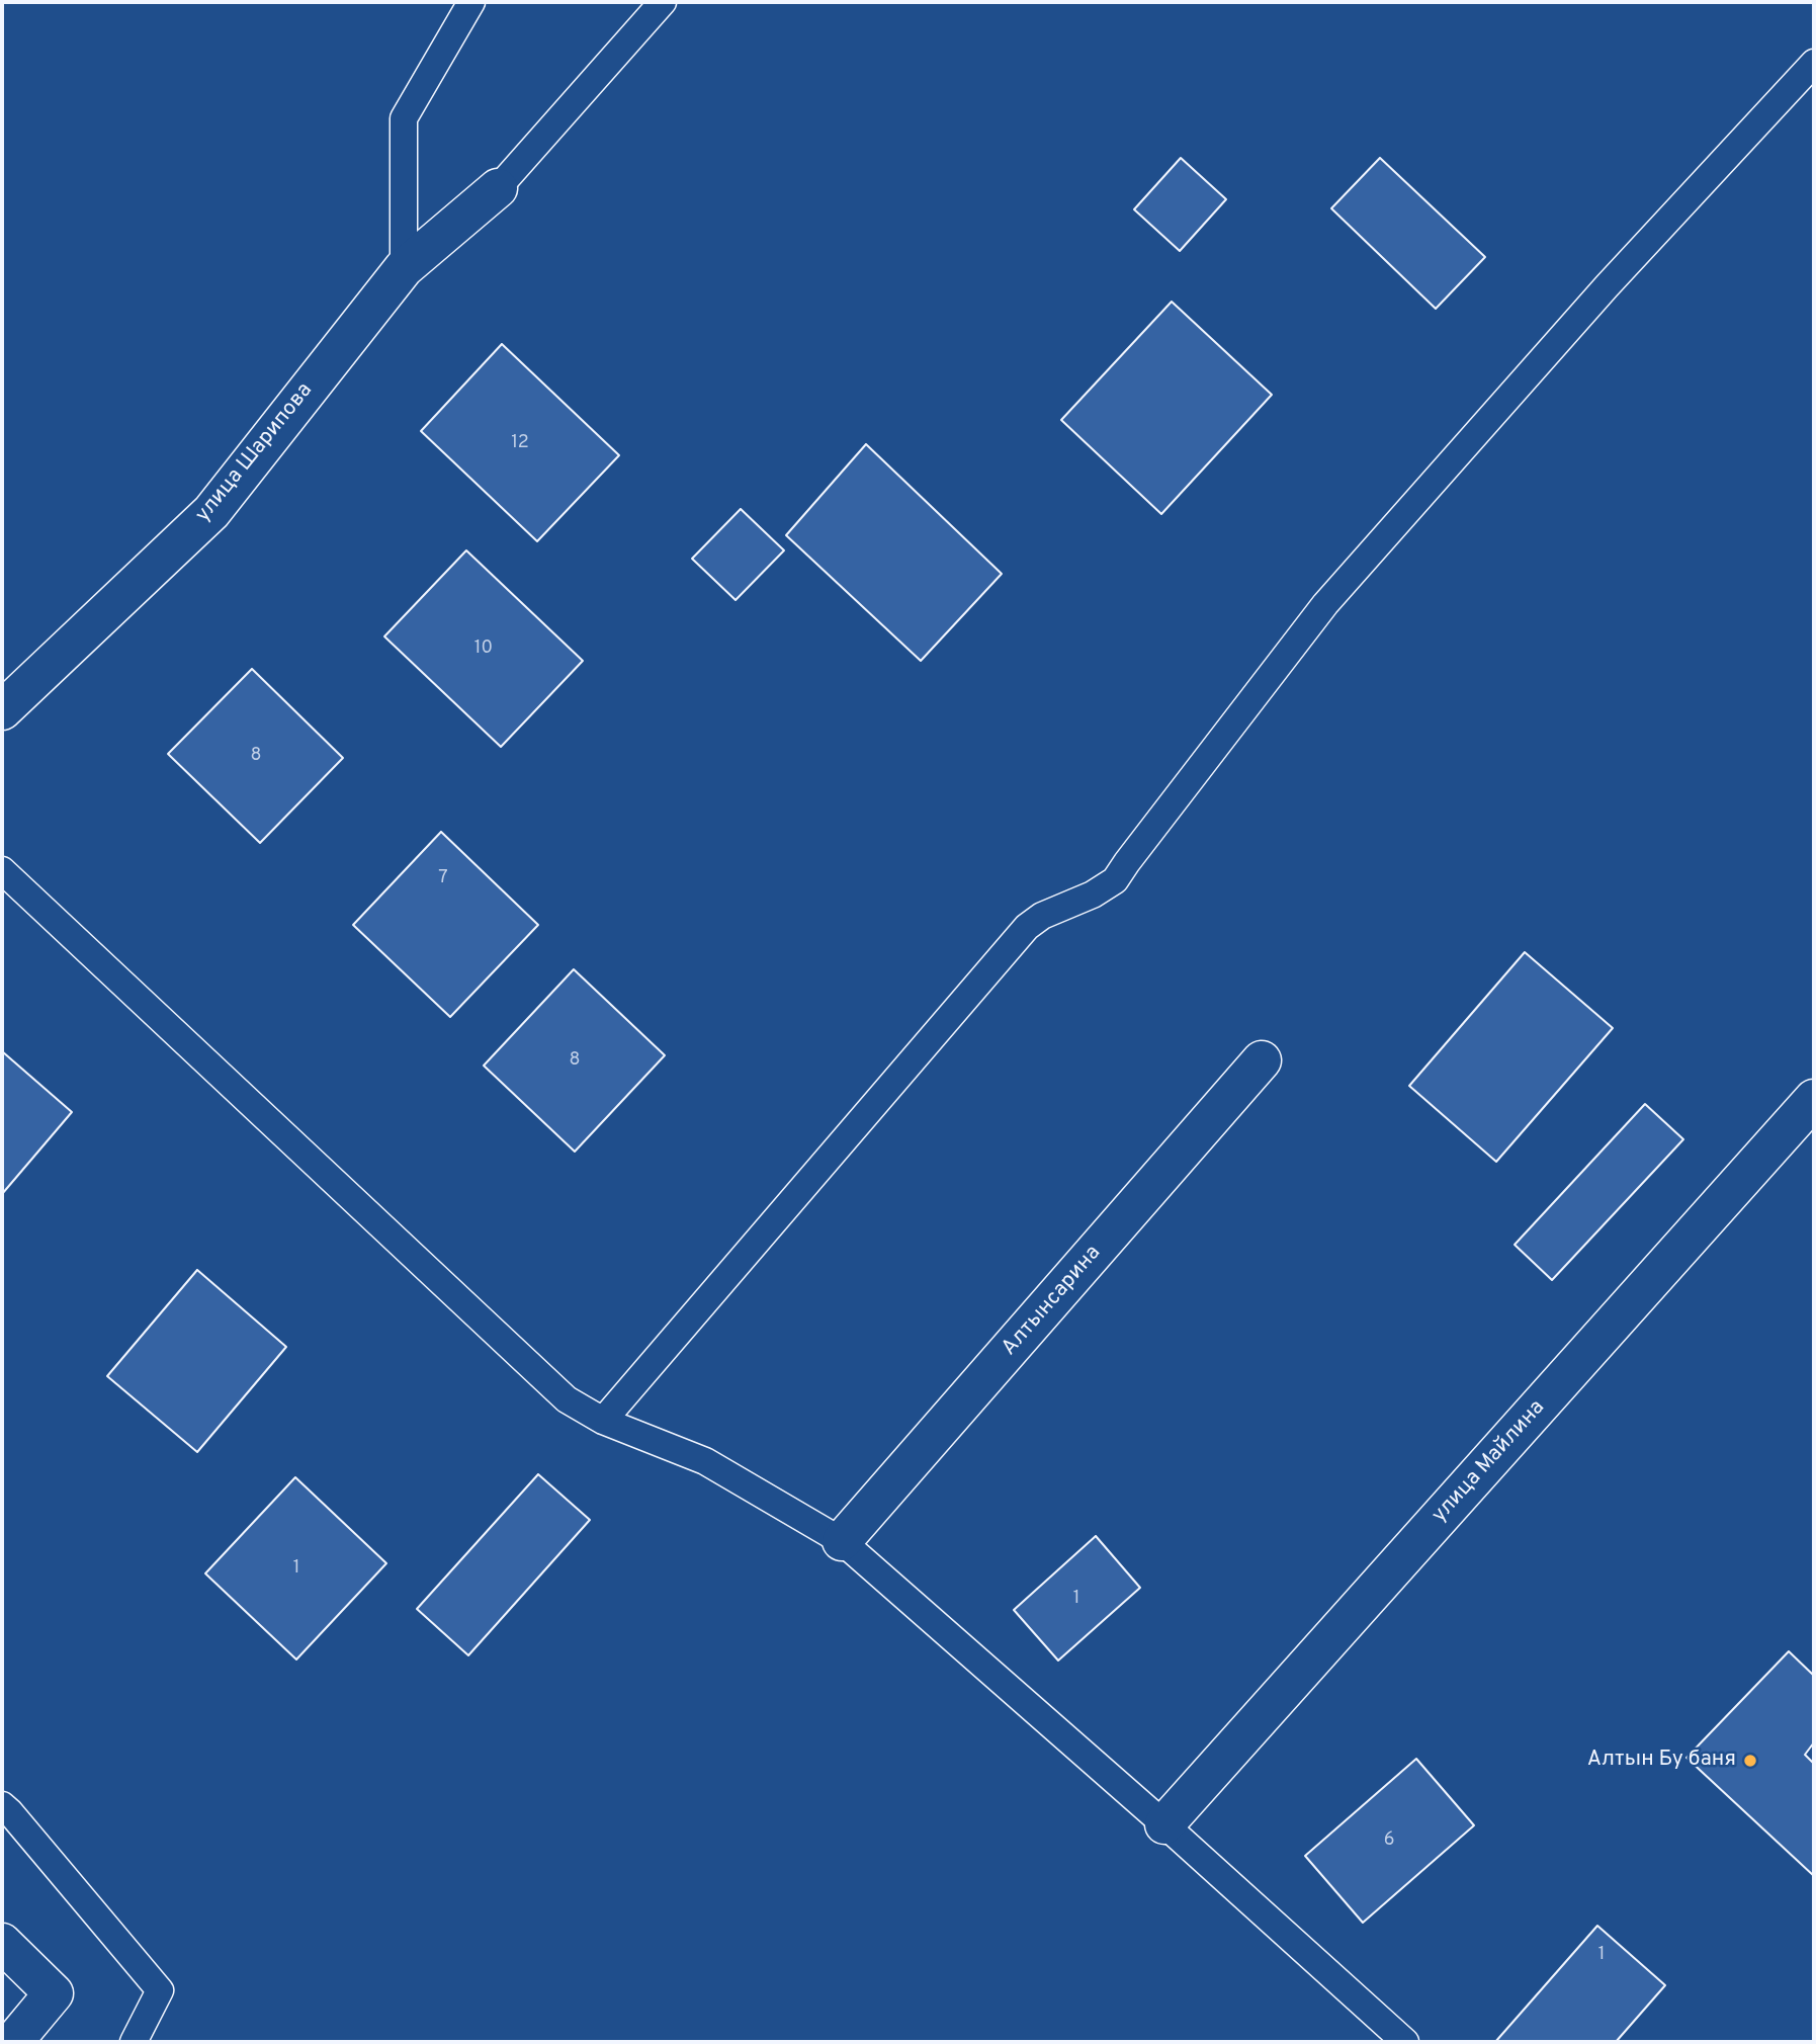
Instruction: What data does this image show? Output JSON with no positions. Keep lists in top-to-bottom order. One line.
{"streets":{"street":["улица Шарипова","Алтынсарина","улица Майлина"]},"places":["Алтын Бу баня"],"house_numbers":["12","10","8","7","8","1","1","6","1"]}
